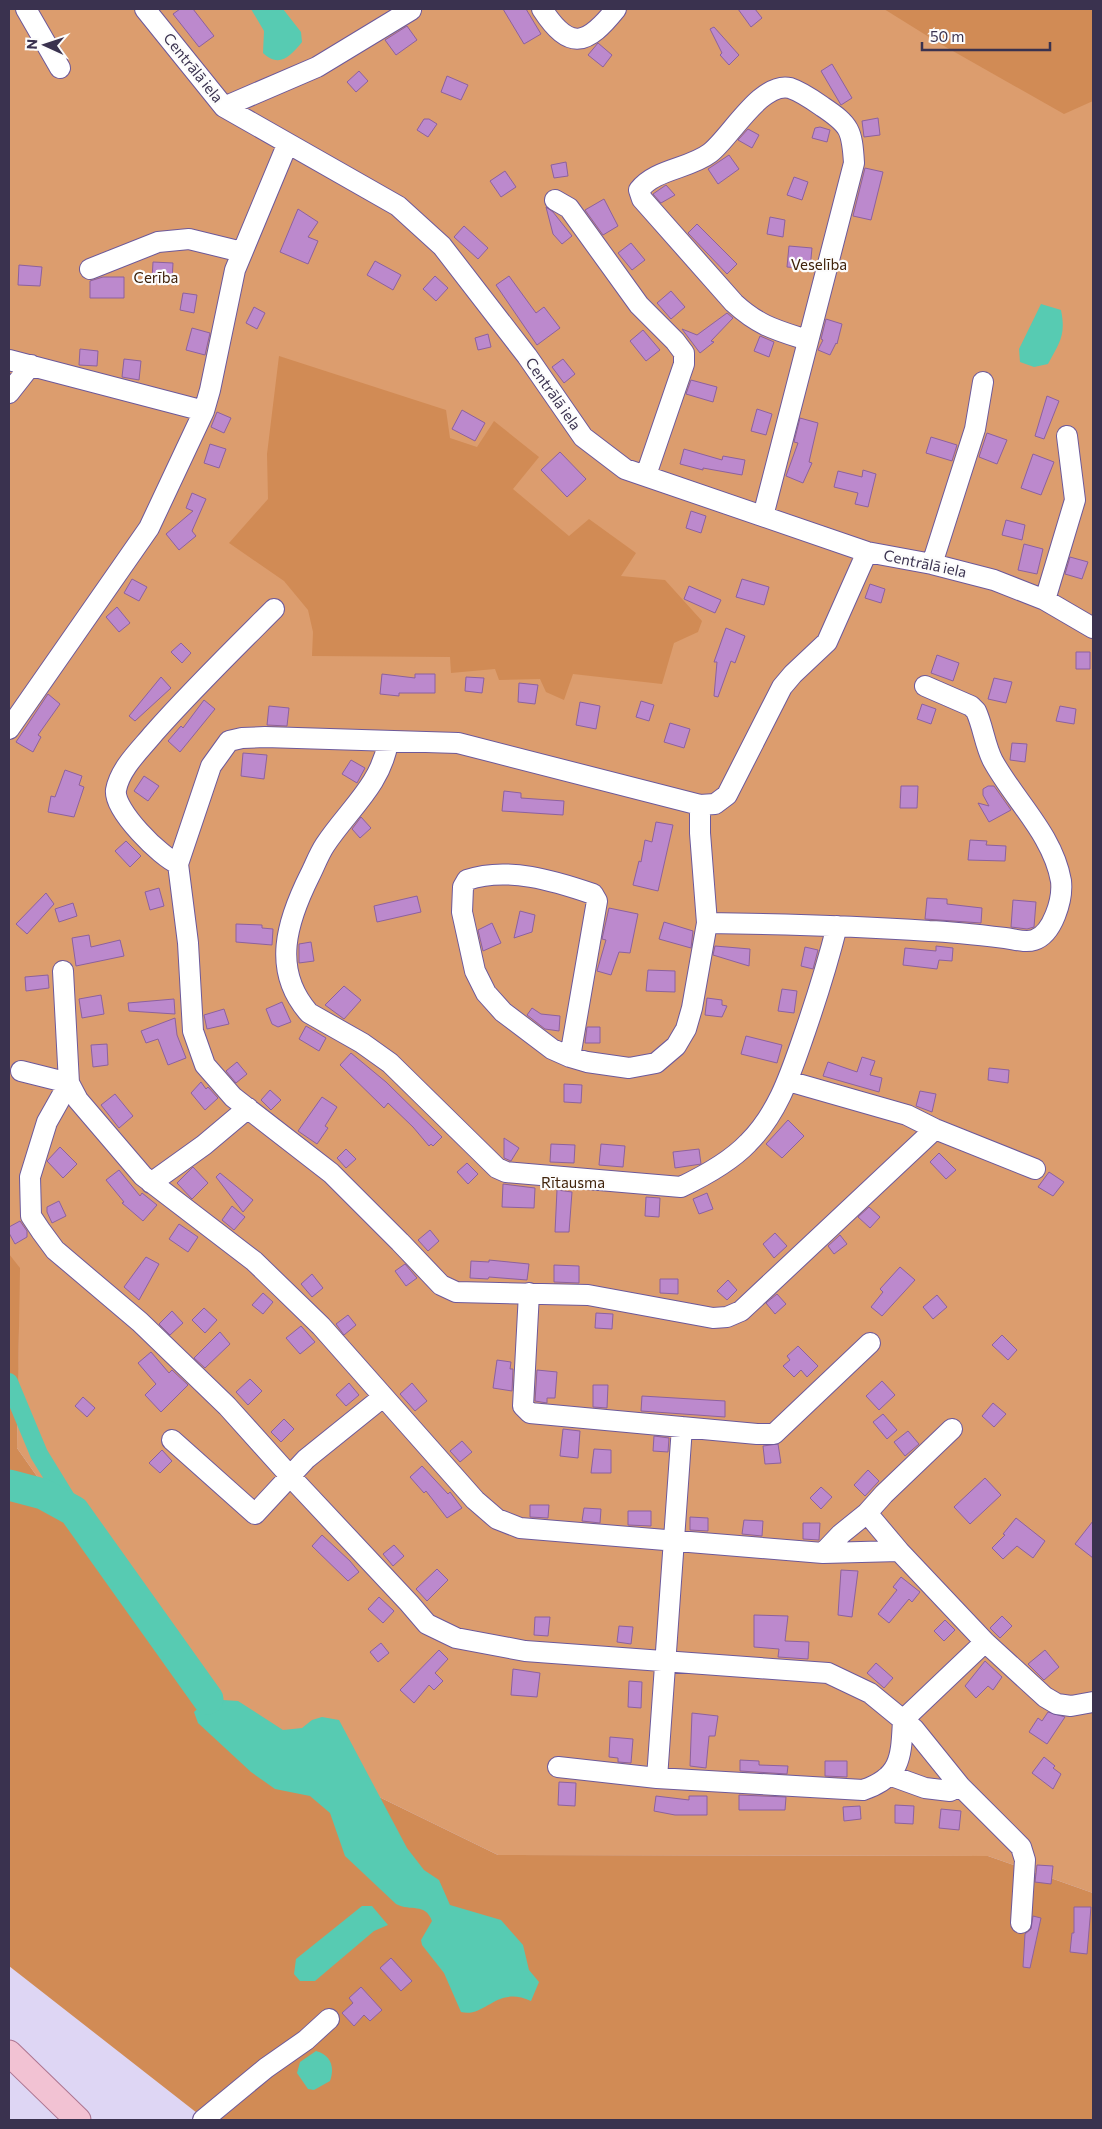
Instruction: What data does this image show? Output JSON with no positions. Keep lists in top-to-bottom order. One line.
{"streets":{"street":["Centrālā iela"]},"parks":["Veselība","Cerība","Rītausma"],"scale_bar":"50 m","north":"left"}
